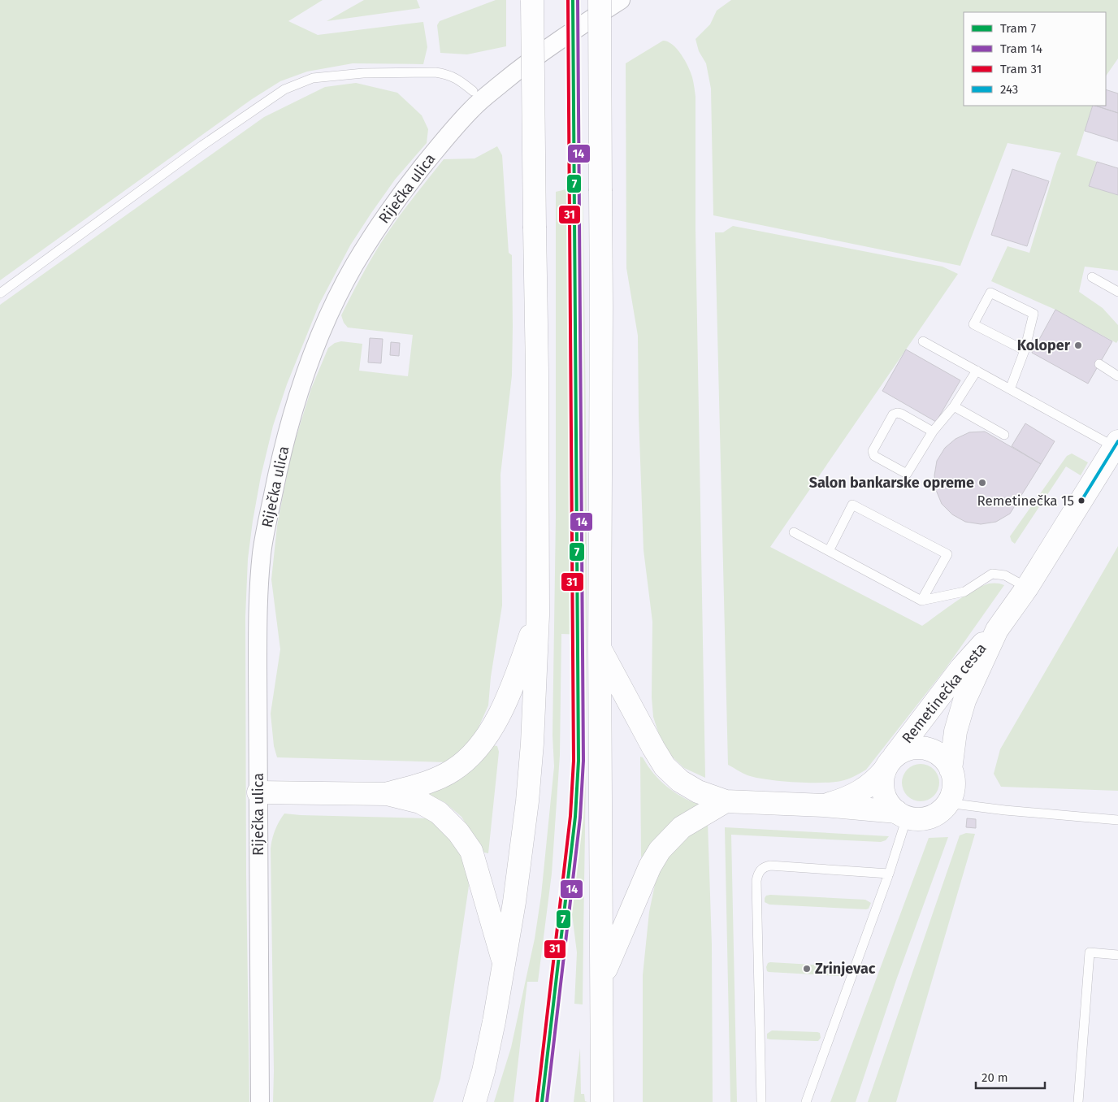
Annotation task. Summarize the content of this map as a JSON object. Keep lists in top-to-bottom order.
{
  "streets": {
    "main road": ["Remetinečka cesta"],
    "street": ["Riječka ulica"]
  },
  "places": [
    "Koloper",
    "Salon bankarske opreme",
    "Remetinečka 15",
    "Zrinjevac"
  ],
  "lines": [
    "tram line 7",
    "tram line 14",
    "tram line 31",
    "transit line 243"
  ],
  "legend": [
    "Tram 7",
    "Tram 14",
    "Tram 31",
    "243"
  ],
  "scale_bar": "20 m"
}
